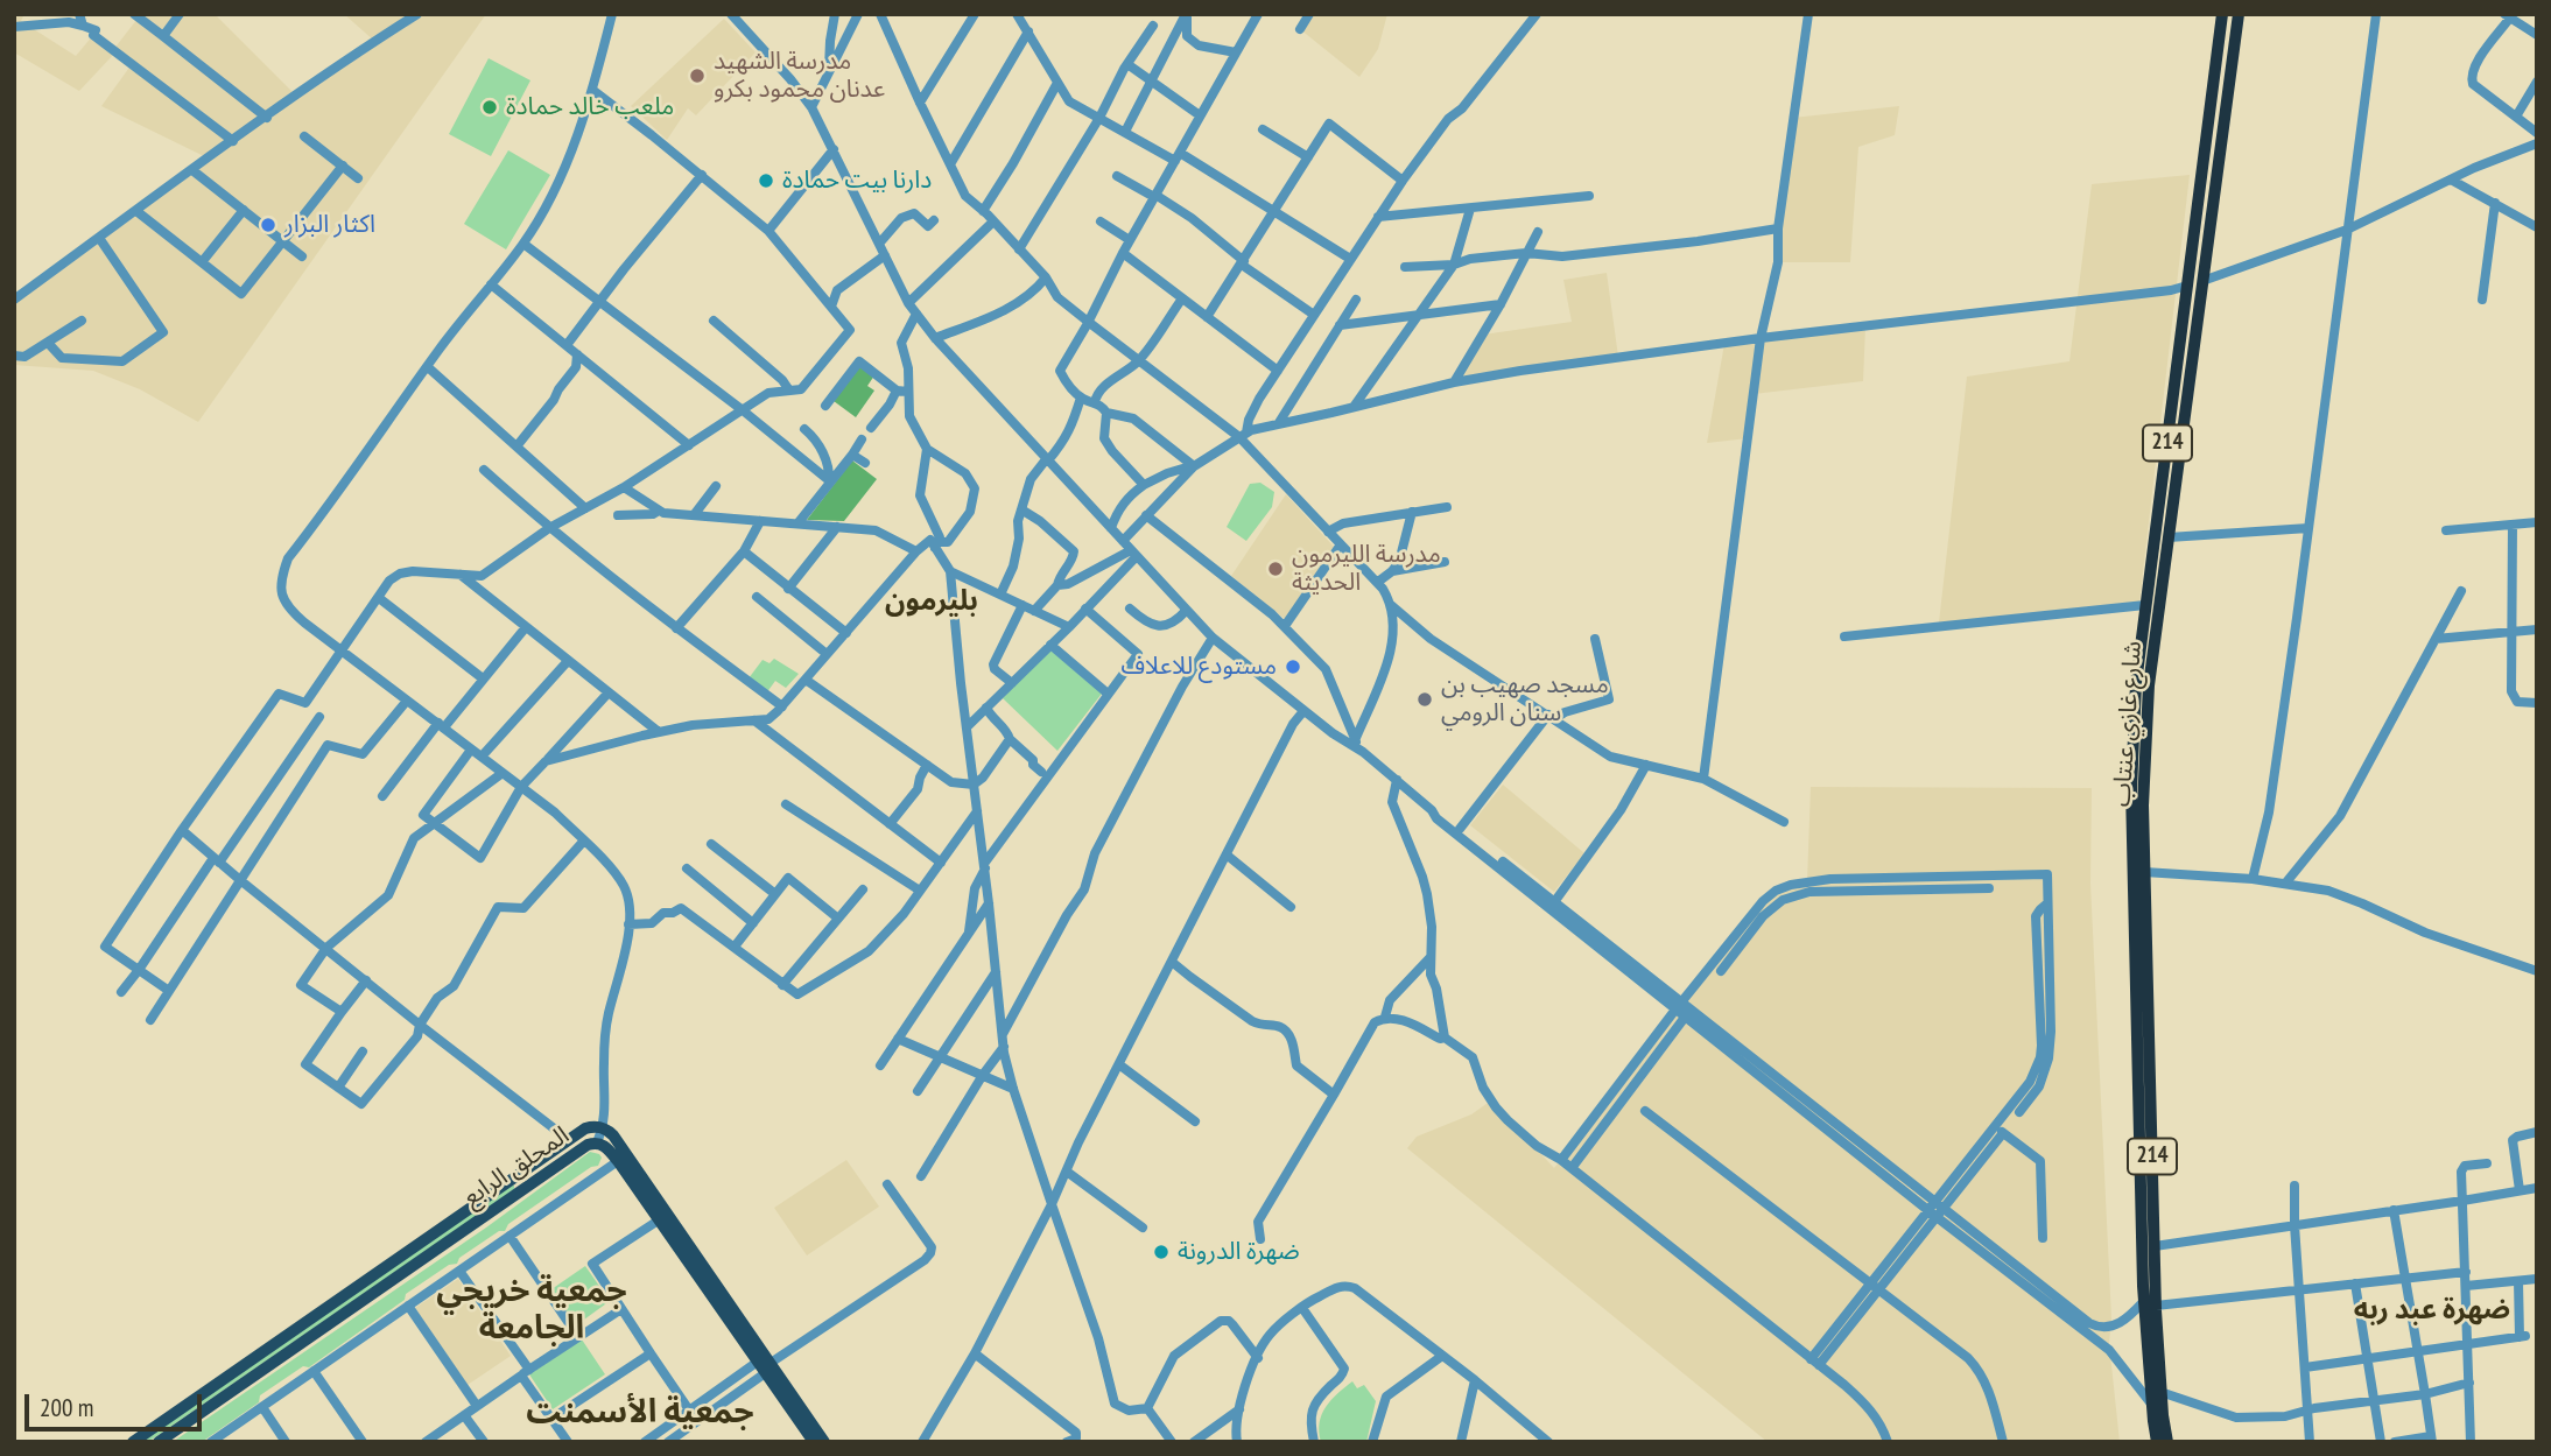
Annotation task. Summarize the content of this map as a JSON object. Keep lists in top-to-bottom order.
{
  "streets": {
    "highway": ["214", "شارع غازي عنتاب"],
    "main road": ["المحلق الرابع"]
  },
  "crossings": [
    ["214", "شارع غازي عنتاب"]
  ],
  "districts": [
    "بليرمون",
    "جمعية خريجي الجامعة",
    "ضهرة عبد ربه",
    "جمعية الأسمنت"
  ],
  "places": [
    "مدرسة الشهيد عدنان محمود بكرو",
    "ملعب خالد حمادة",
    "دارنا بيت حمادة",
    "اكثار البزار",
    "مدرسة الليرمون الحديثة",
    "مستودع للاعلاف",
    "مسجد صهيب بن سنان الرومي",
    "ضهرة الدرونة"
  ],
  "scale_bar": "200 m"
}
